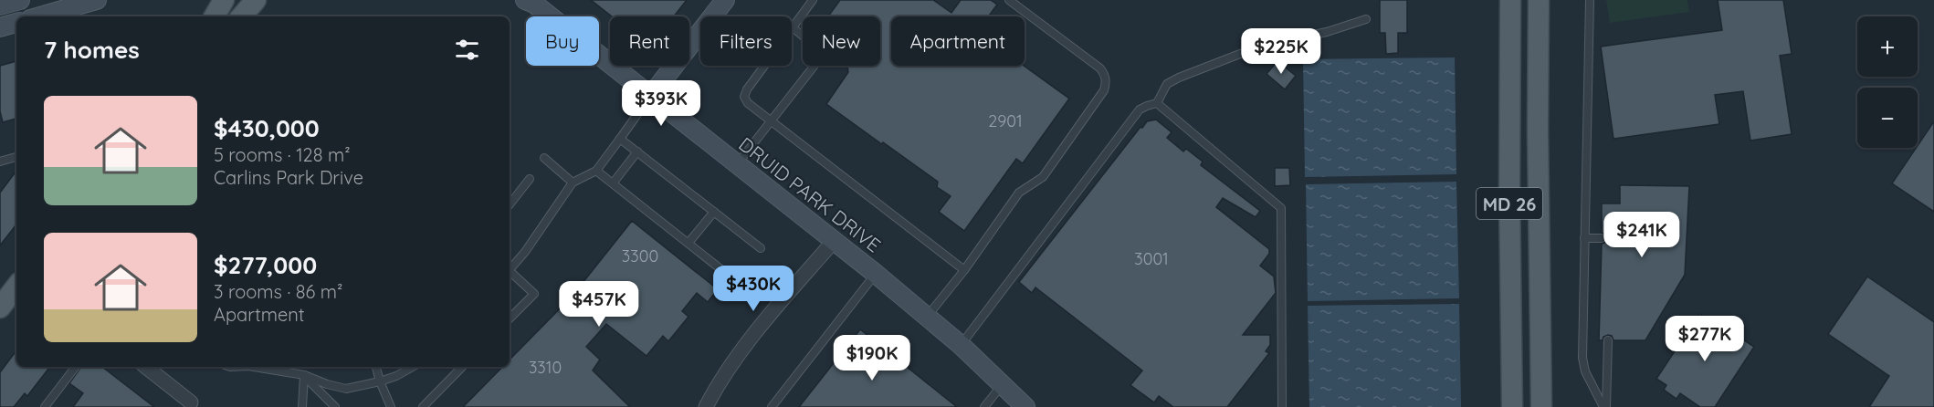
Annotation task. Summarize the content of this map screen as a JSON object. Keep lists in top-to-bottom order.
{
  "streets": {
    "main road": ["DRUID PARK DRIVE", "MD 26"]
  },
  "house_numbers": [
    "2901",
    "3300",
    "3001",
    "3310"
  ],
  "page": {
    "map_buttons": ["+", "−"],
    "chip": [
      "Buy",
      "Rent",
      "Filters",
      "New",
      "Apartment"
    ],
    "heading": "7 homes",
    "price": [
      "$225K",
      "$393K",
      "$241K",
      "$430K",
      "$457K",
      "$277K",
      "$190K"
    ],
    "list": [
      {
        "name": "$430,000",
        "note": "5 rooms · 128 m² · Carlins Park Drive"
      },
      {
        "name": "$277,000",
        "note": "3 rooms · 86 m² · Apartment"
      }
    ]
  }
}
